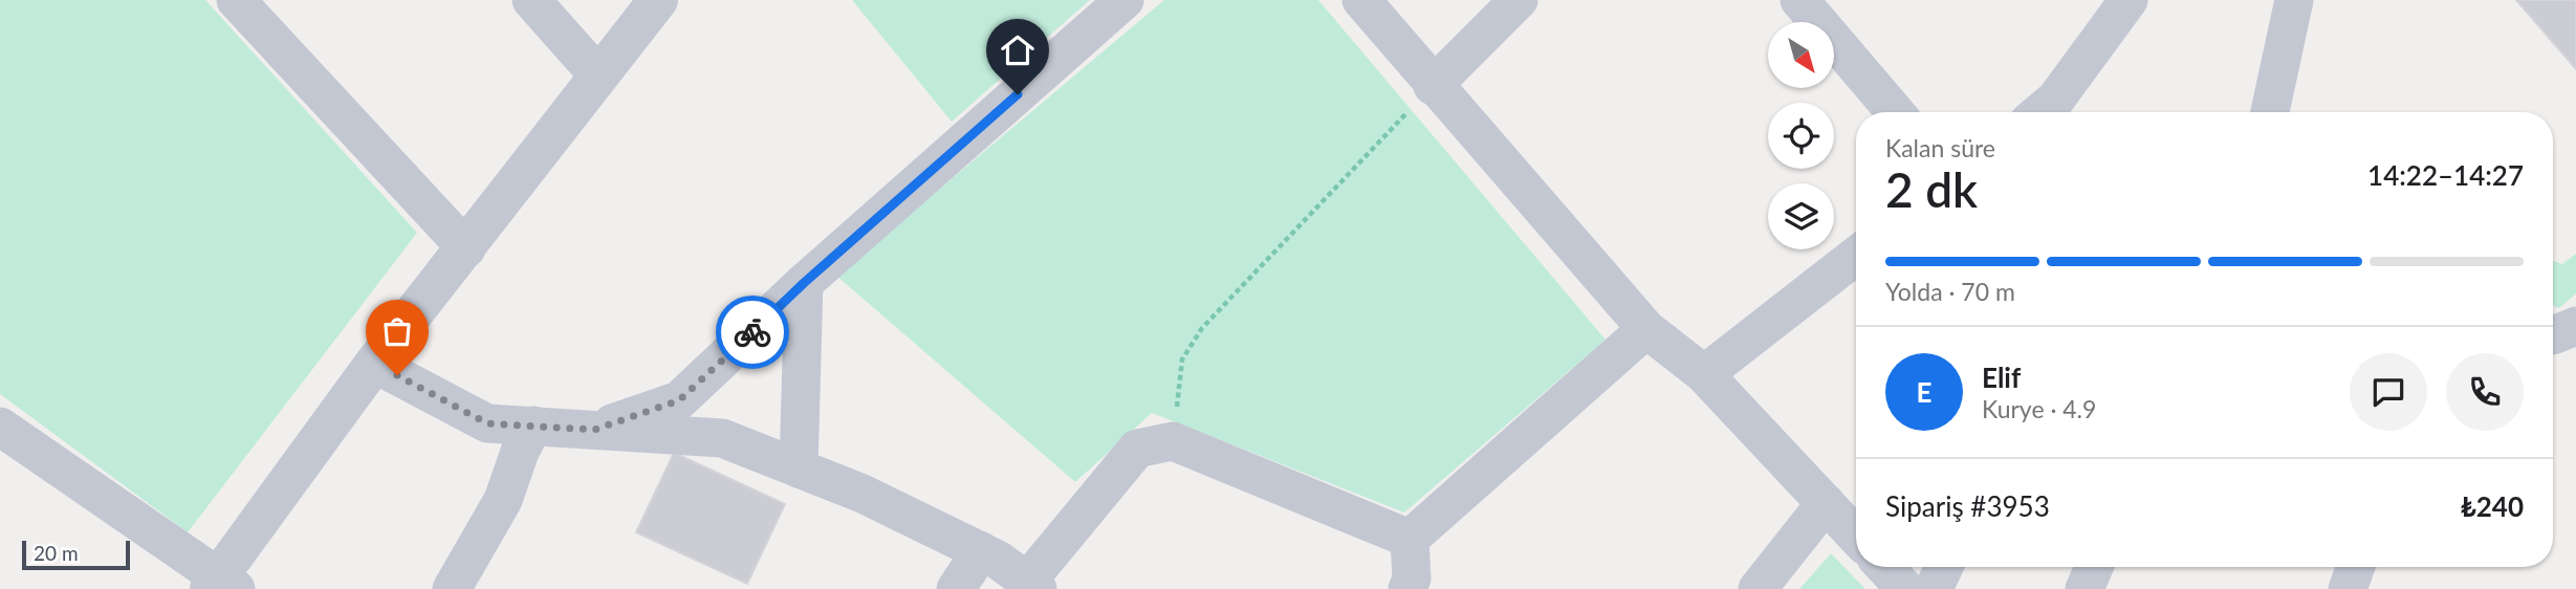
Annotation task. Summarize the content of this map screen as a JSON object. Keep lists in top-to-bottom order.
{
  "scale_bar": "20 m",
  "north": "bottom right",
  "page": {
    "heading": ["2 dk", "Kalan süre", "14:22–14:27"],
    "panel": [
      "Elif",
      "Kurye · 4.9",
      "Sipariş #3953",
      "₺240"
    ],
    "bar": "Yolda · 70 m",
    "round": "E",
    "scale": "20 m"
  }
}
